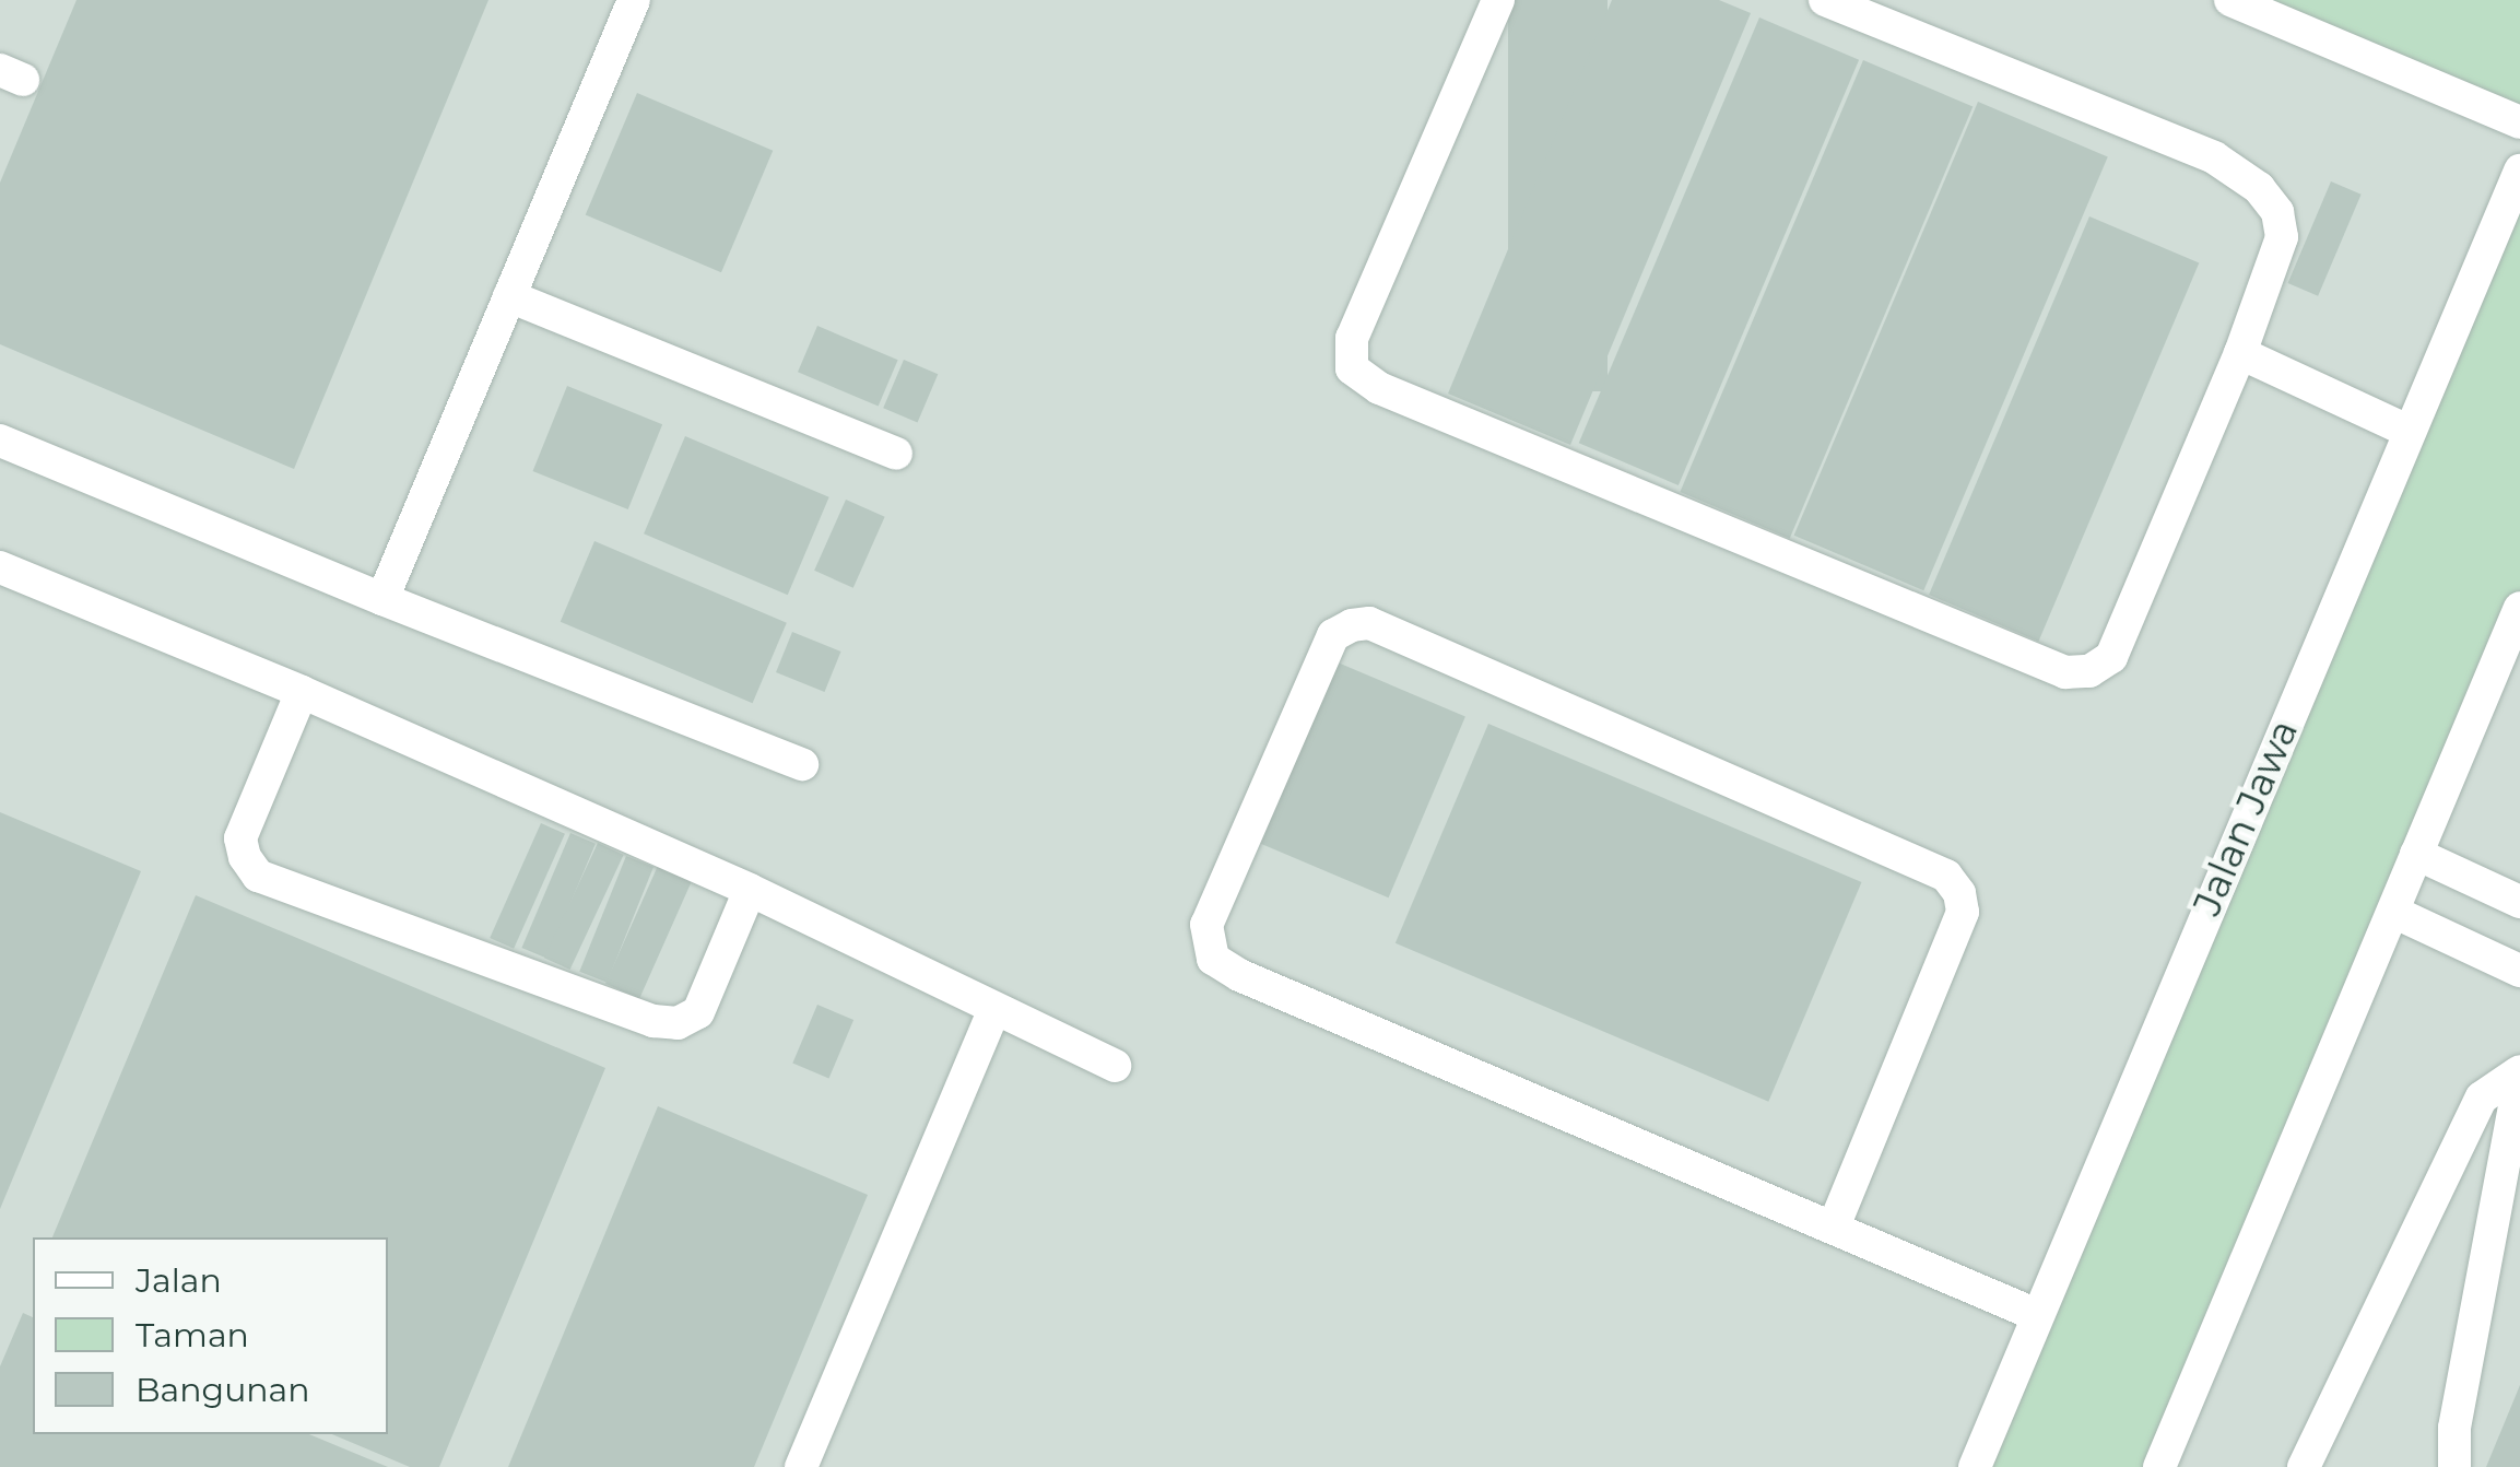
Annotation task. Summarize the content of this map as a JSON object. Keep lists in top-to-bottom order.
{
  "streets": {
    "street": ["Jalan Jawa"]
  },
  "legend": ["Jalan", "Taman", "Bangunan"]
}
